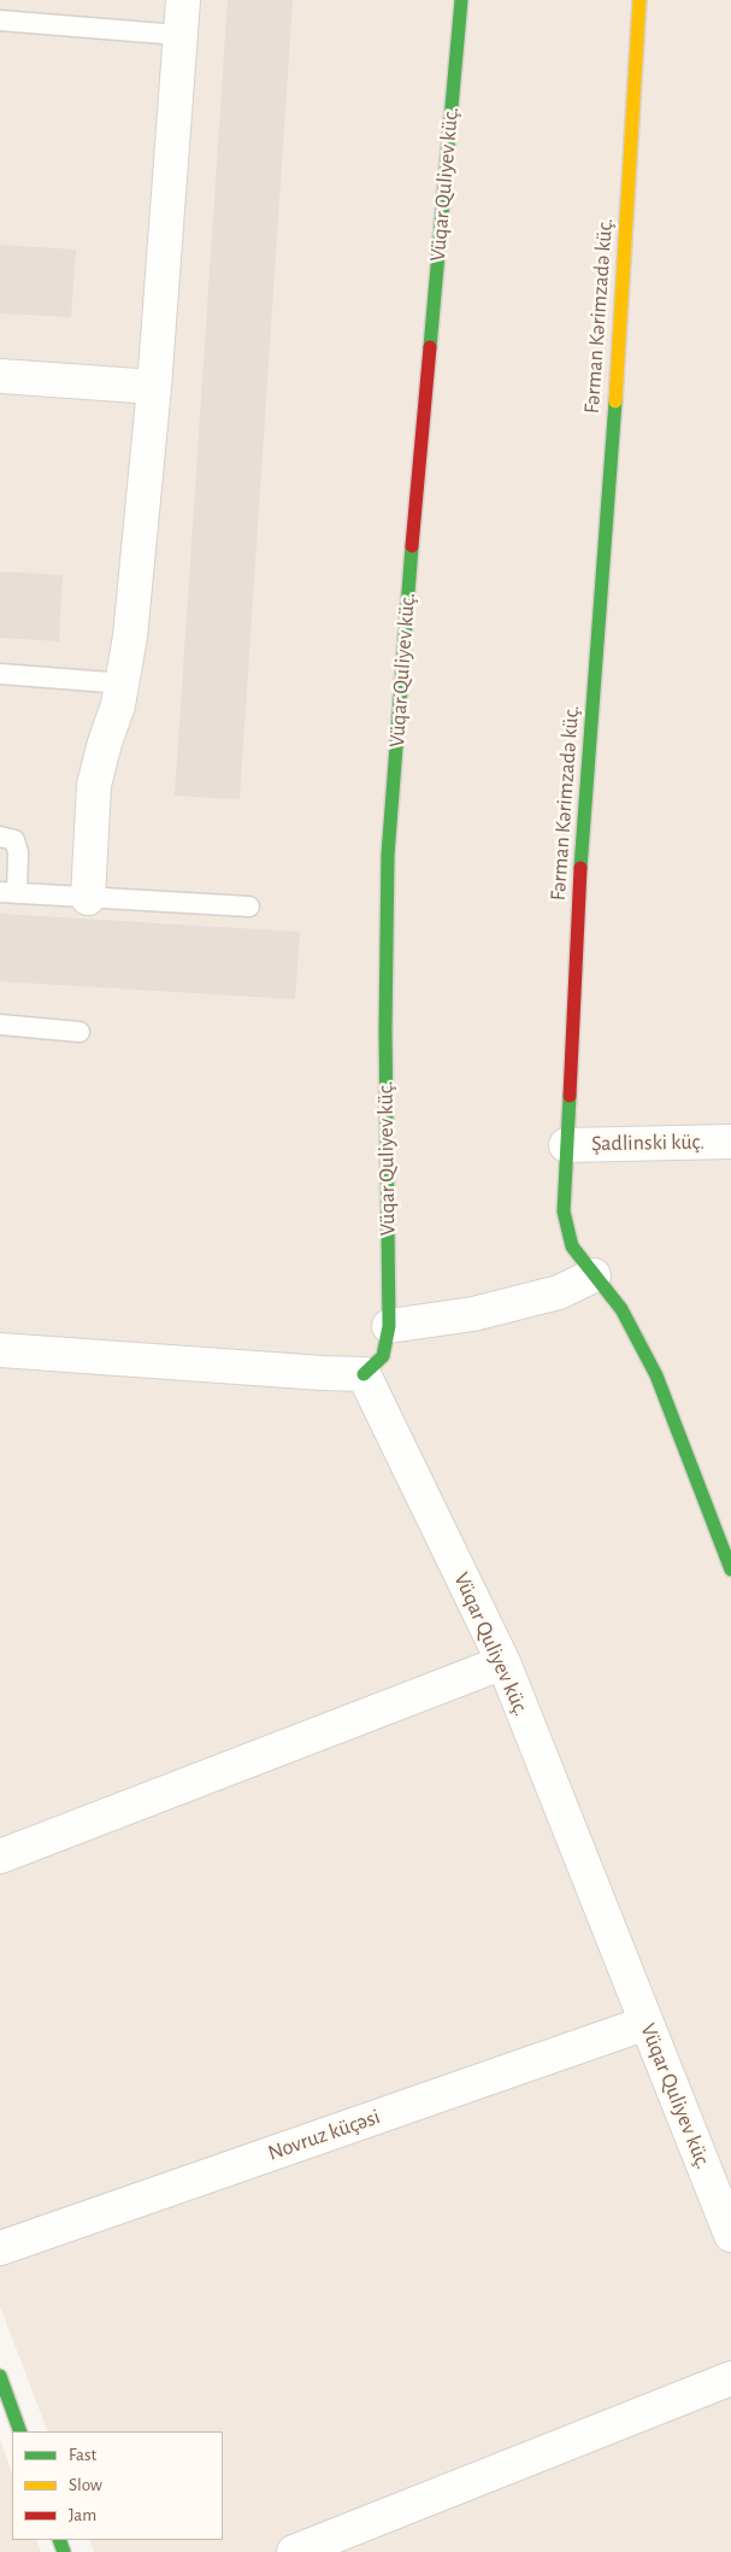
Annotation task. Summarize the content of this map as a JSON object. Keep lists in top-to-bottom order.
{
  "streets": {
    "street": [
      "Vüqar Quliyev küç.",
      "Fərman Kərimzadə küç.",
      "Şadlinski küç.",
      "Novruz küçəsi"
    ]
  },
  "crossings": [
    ["Vüqar Quliyev küç.", "Novruz küçəsi"],
    ["Fərman Kərimzadə küç.", "Şadlinski küç."]
  ],
  "legend": ["Fast", "Slow", "Jam"]
}
